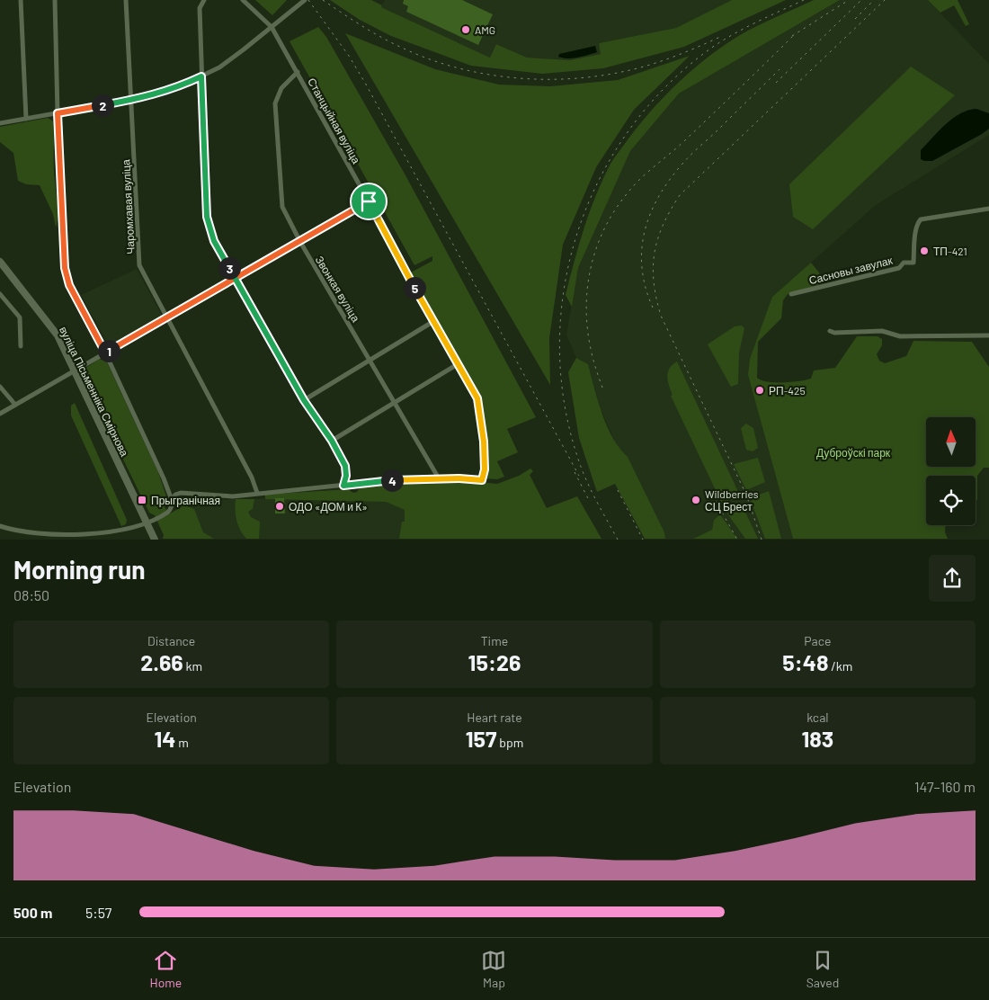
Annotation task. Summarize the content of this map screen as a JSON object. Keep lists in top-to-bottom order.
{
  "streets": {
    "main road": ["вуліца Пісьменніка Смірнова"],
    "street": [
      "Станцыйная вуліца",
      "Чаромхавая вуліца",
      "Сасновы завулак",
      "Звонкая вуліца"
    ]
  },
  "crossings": [
    ["Станцыйная вуліца", "Звонкая вуліца"]
  ],
  "parks": ["Дуброўскі парк"],
  "places": {
    "other": [
      "AMG",
      "ТП-421",
      "РП-425",
      "Wildberries СЦ Брест",
      "ОДО «ДОМ и К»"
    ],
    "transit": ["Прыгранічная"]
  },
  "north": "top",
  "page": {
    "pins": [
      "2",
      "3",
      "5",
      "1",
      "4"
    ],
    "heading": ["Morning run", "08:50"],
    "stats": [
      ["Distance", "2.66 km"],
      ["Time", "15:26"],
      ["Pace", "5:48 /km"],
      ["Elevation", "14 m"],
      ["Heart rate", "157 bpm"],
      ["kcal", "183"]
    ],
    "chart": ["Elevation", "147–160 m"],
    "list": [
      {
        "name": "500 m",
        "note": "5:57"
      }
    ],
    "tabs": ["Home", "Map", "Saved"]
  }
}
